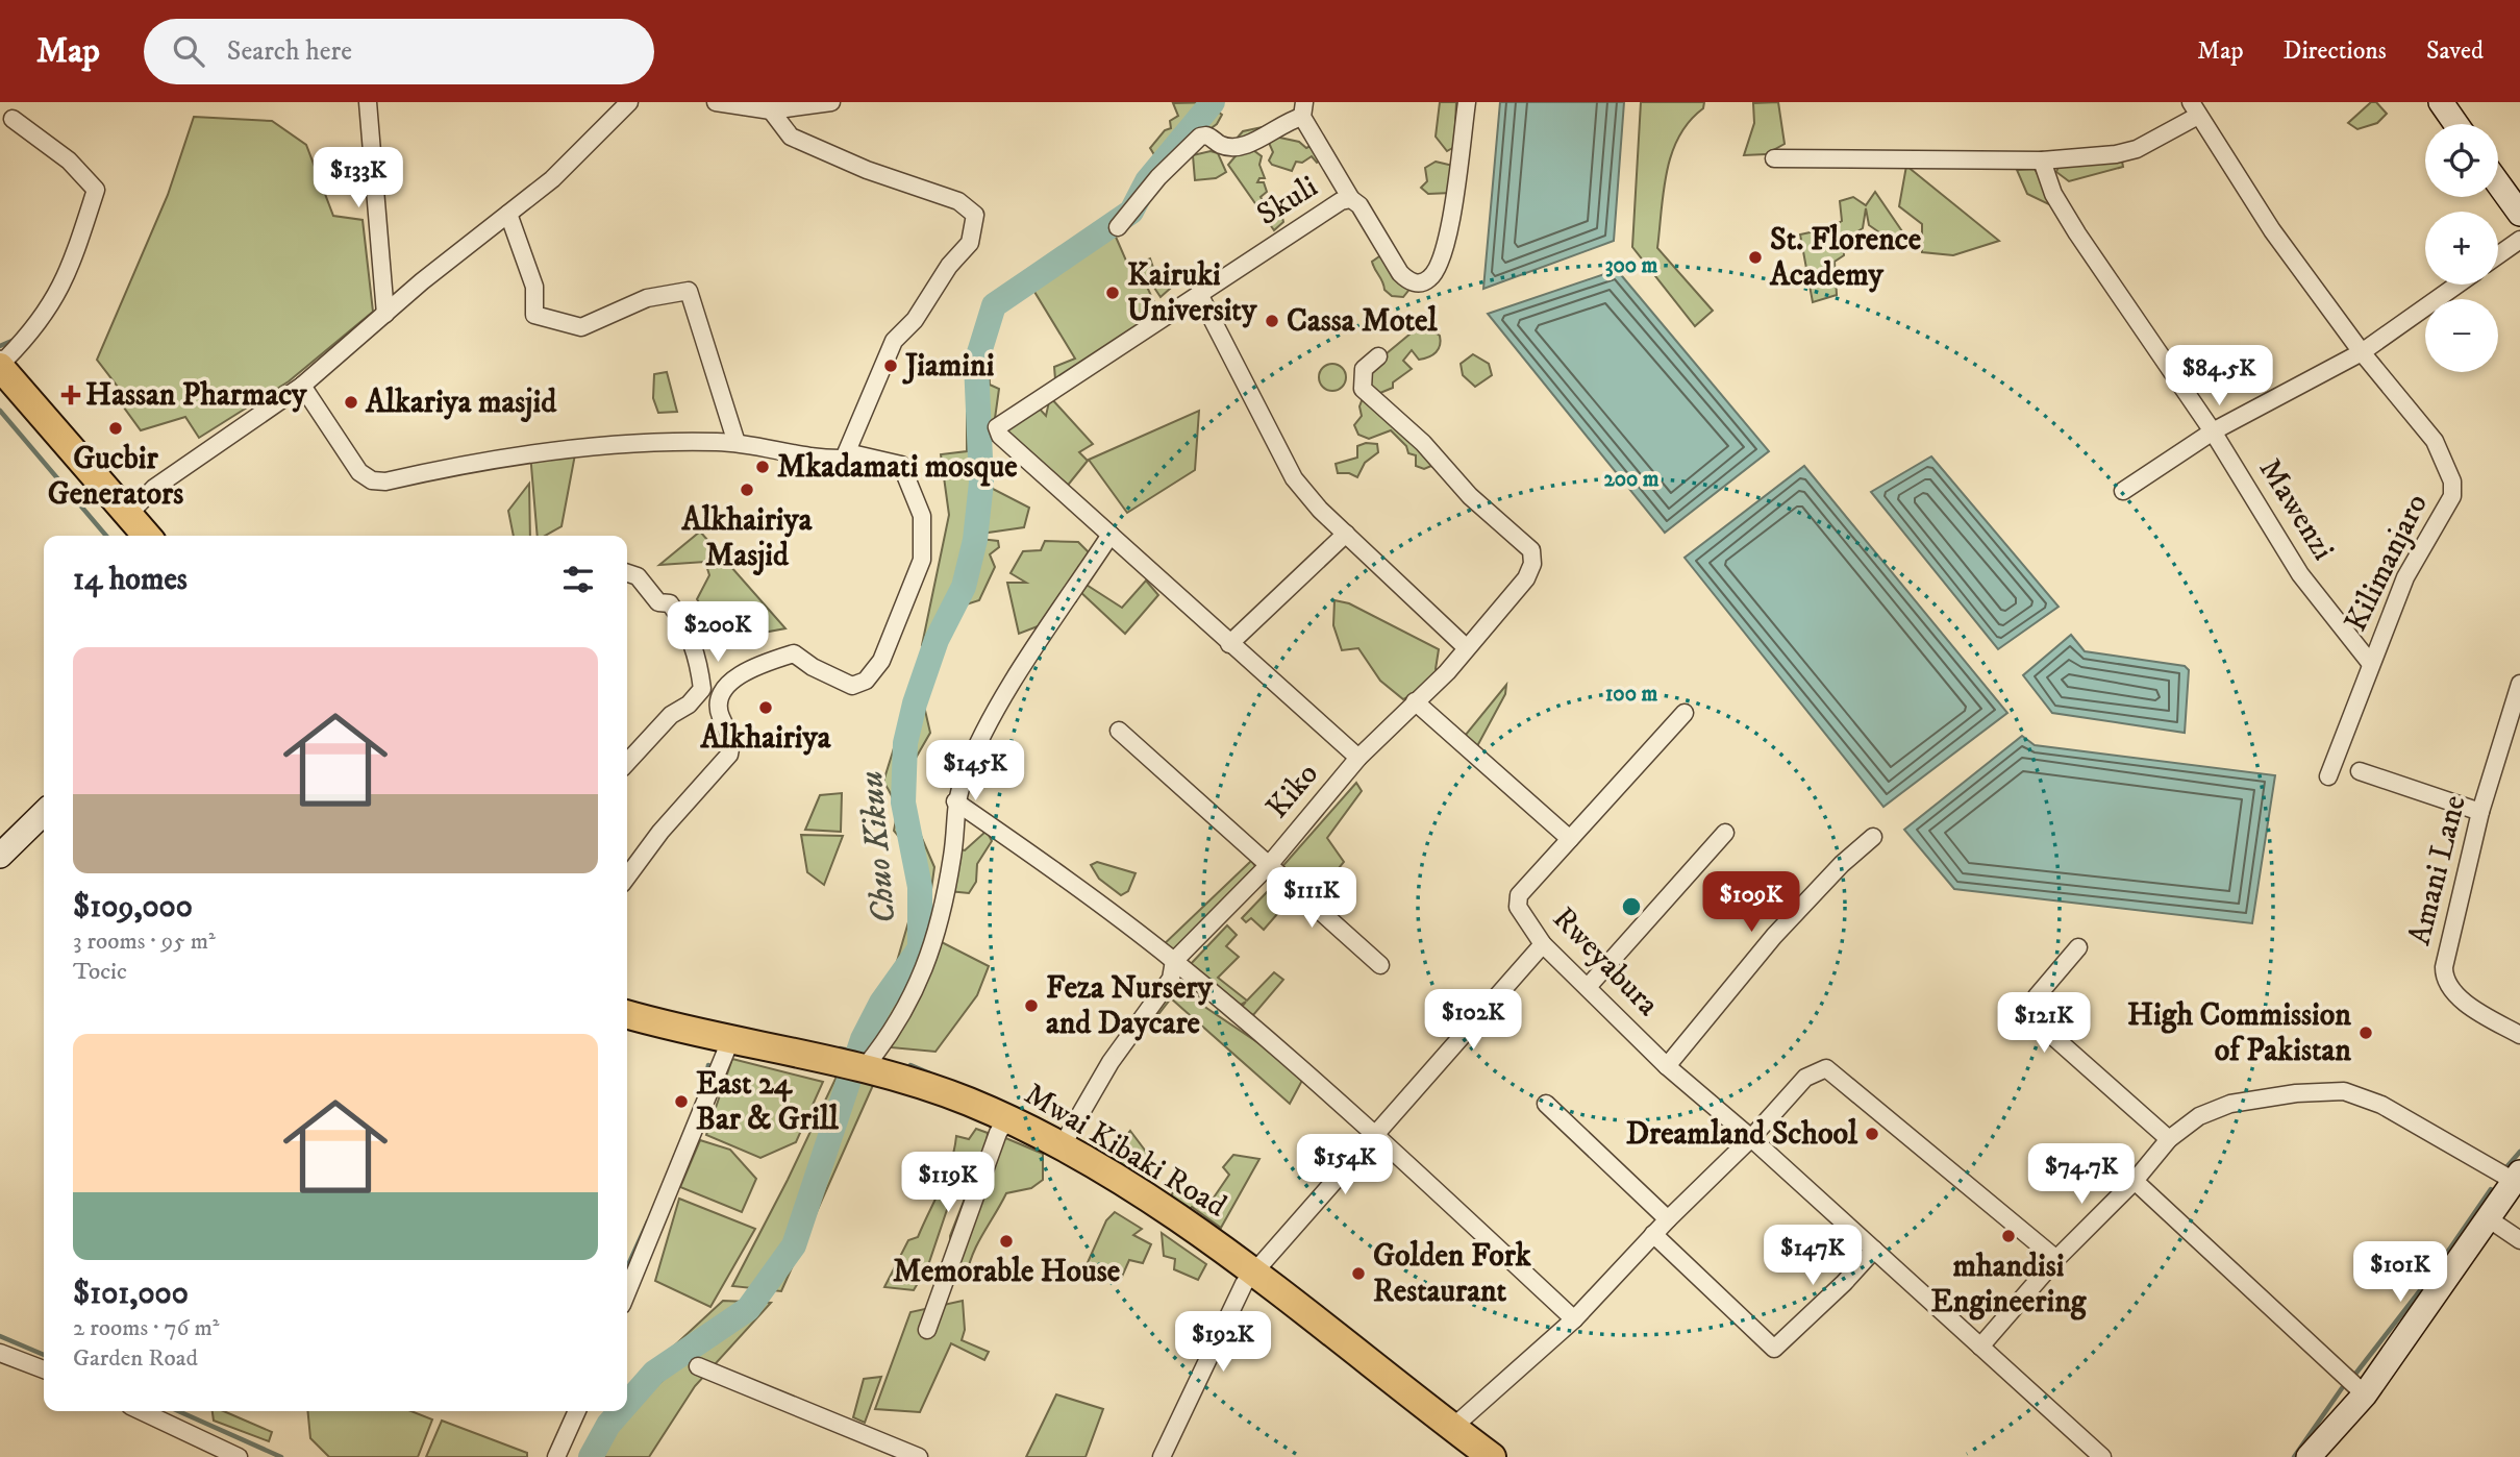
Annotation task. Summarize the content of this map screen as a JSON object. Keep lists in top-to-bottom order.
{
  "streets": {
    "main road": ["Mwai Kibaki Road"],
    "street": [
      "Skuli",
      "Mawenzi",
      "Kilimanjaro",
      "Kiko",
      "Amani Lane",
      "Rweyabura"
    ]
  },
  "crossings": [
    ["Mawenzi", "Kilimanjaro"],
    ["Kiko", "Mwai Kibaki Road"]
  ],
  "water": ["Chuo Kikuu"],
  "places": {
    "other": [
      "St. Florence Academy",
      "Kairuki University",
      "Cassa Motel",
      "Jiamini",
      "Alkariya masjid",
      "Gucbir Generators",
      "Mkadamati mosque",
      "Alkhairiya Masjid",
      "Alkhairiya",
      "Feza Nursery and Daycare",
      "High Commission of Pakistan",
      "East 24 Bar & Grill",
      "Dreamland School",
      "mhandisi Engineering",
      "Memorable House",
      "Golden Fork Restaurant"
    ],
    "health": ["Hassan Pharmacy"]
  },
  "page": {
    "header": "Map",
    "search": "Search here",
    "nav": ["Map", "Directions", "Saved"],
    "map_buttons": ["+", "−"],
    "price": [
      "$133K",
      "$84.5K",
      "$200K",
      "$145K",
      "$111K",
      "$109K",
      "$102K",
      "$121K",
      "$154K",
      "$74.7K",
      "$119K",
      "$147K",
      "$101K",
      "$192K"
    ],
    "heading": "14 homes",
    "list": [
      {
        "name": "$109,000",
        "note": "3 rooms · 95 m² · Tocic"
      },
      {
        "name": "$101,000",
        "note": "2 rooms · 76 m² · Garden Road"
      }
    ]
  },
  "rings": ["300 m", "200 m", "100 m"]
}
